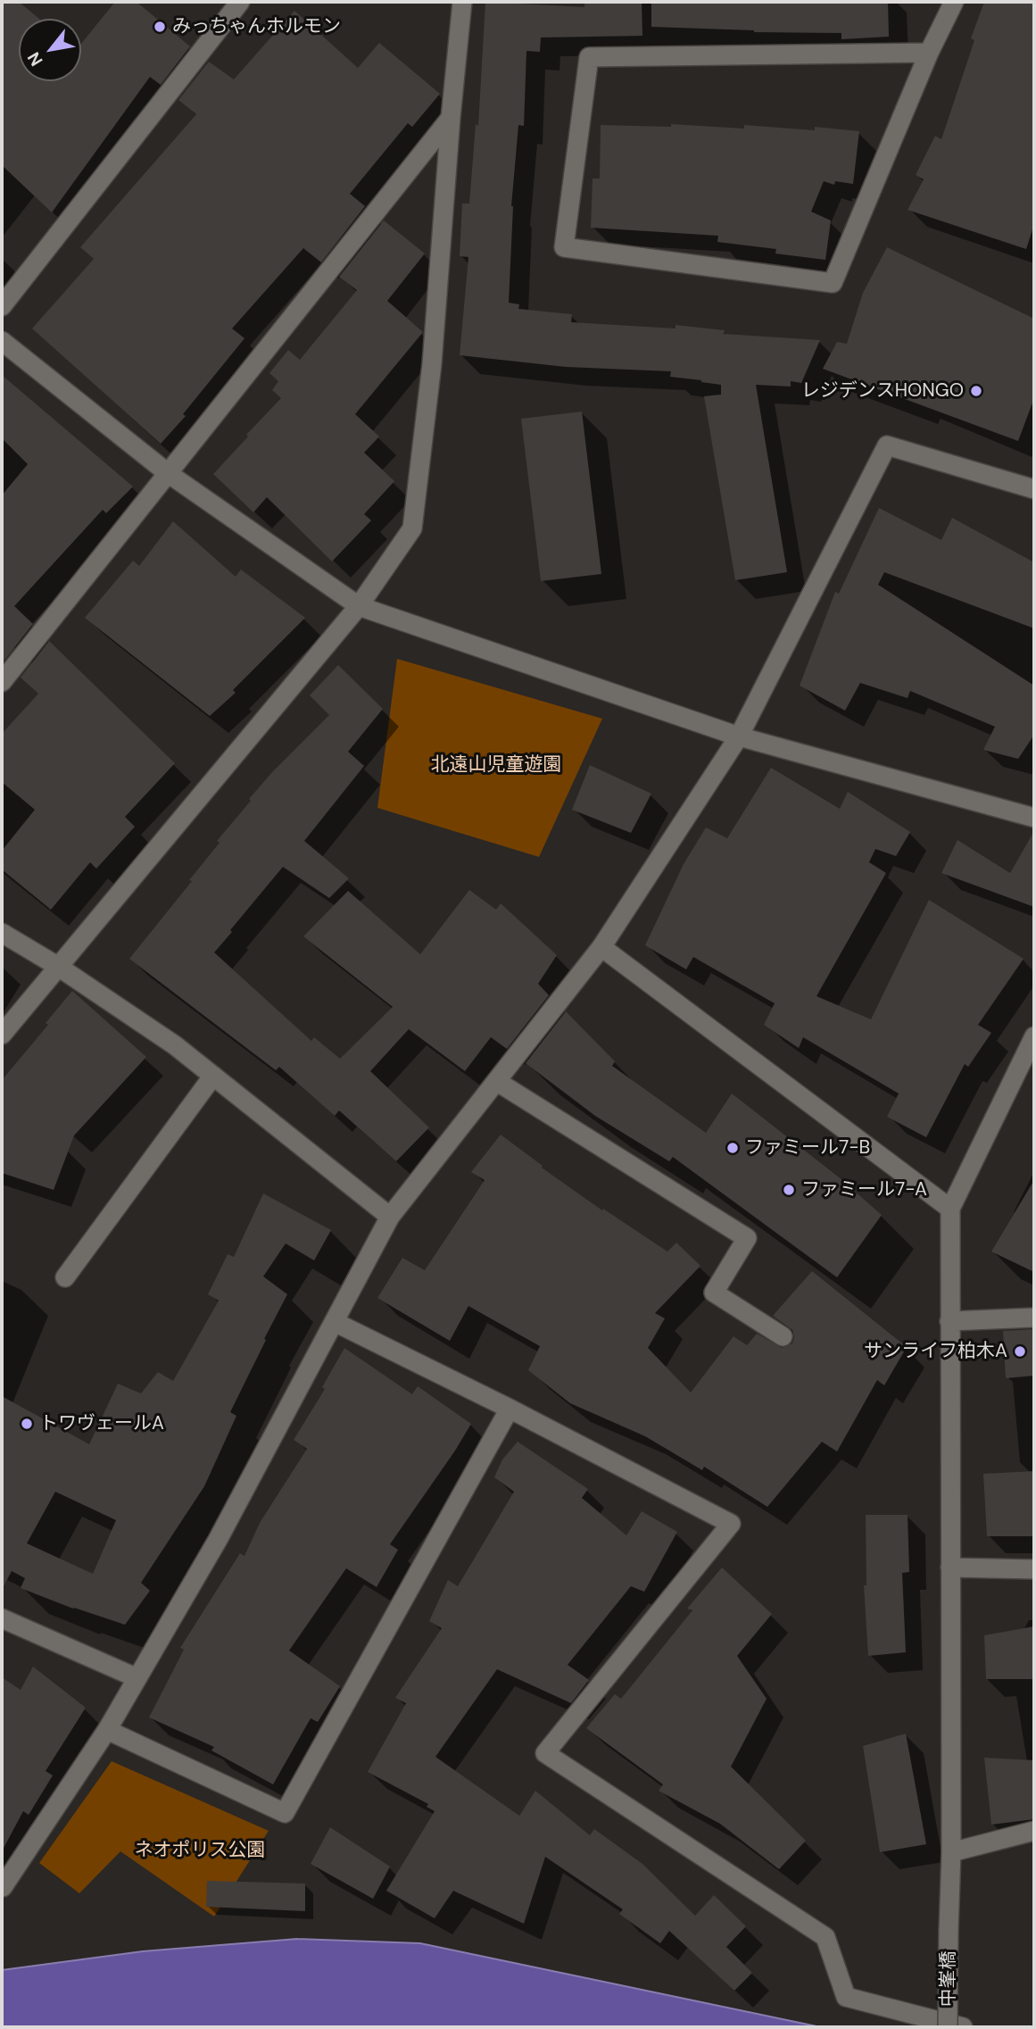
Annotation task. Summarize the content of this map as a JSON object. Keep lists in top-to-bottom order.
{
  "streets": {
    "street": ["中峯橋"]
  },
  "parks": ["北遠山児童遊園", "ネオポリス公園"],
  "places": [
    "みっちゃんホルモン",
    "レジデンスHONGO",
    "ファミール7-B",
    "ファミール7-A",
    "サンライフ柏木A",
    "トワヴェールA"
  ],
  "north": "bottom left"
}
